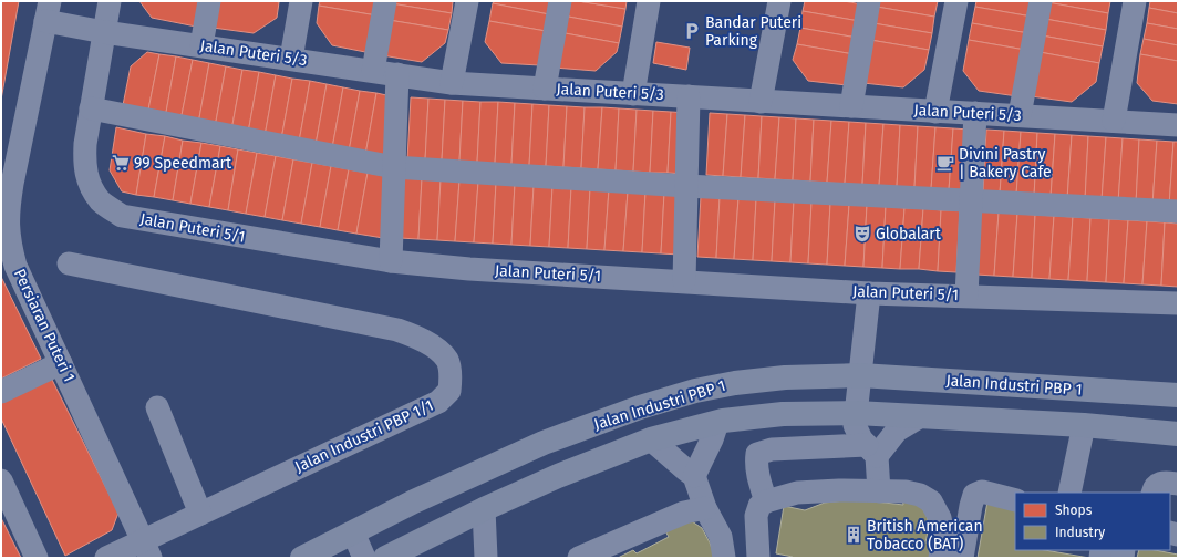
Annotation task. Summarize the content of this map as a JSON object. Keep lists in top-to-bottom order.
{
  "streets": {
    "main road": ["Jalan Industri PBP 1"],
    "street": [
      "Jalan Puteri 5/3",
      "Jalan Puteri 5/1",
      "Persiaran Puteri 1",
      "Jalan Industri PBP 1/1"
    ]
  },
  "crossings": [
    ["Jalan Puteri 5/3", "Jalan Puteri 5/1"],
    ["Jalan Puteri 5/3", "Persiaran Puteri 1"],
    ["Persiaran Puteri 1", "Jalan Industri PBP 1/1"]
  ],
  "places": {
    "parking": ["Bandar Puteri Parking"],
    "supermarket": ["99 Speedmart"],
    "cafe": ["Divini Pastry | Bakery Cafe"],
    "theatre": ["Globalart"],
    "building": ["British American Tobacco (BAT)"]
  },
  "legend": ["Shops", "Industry"]
}
